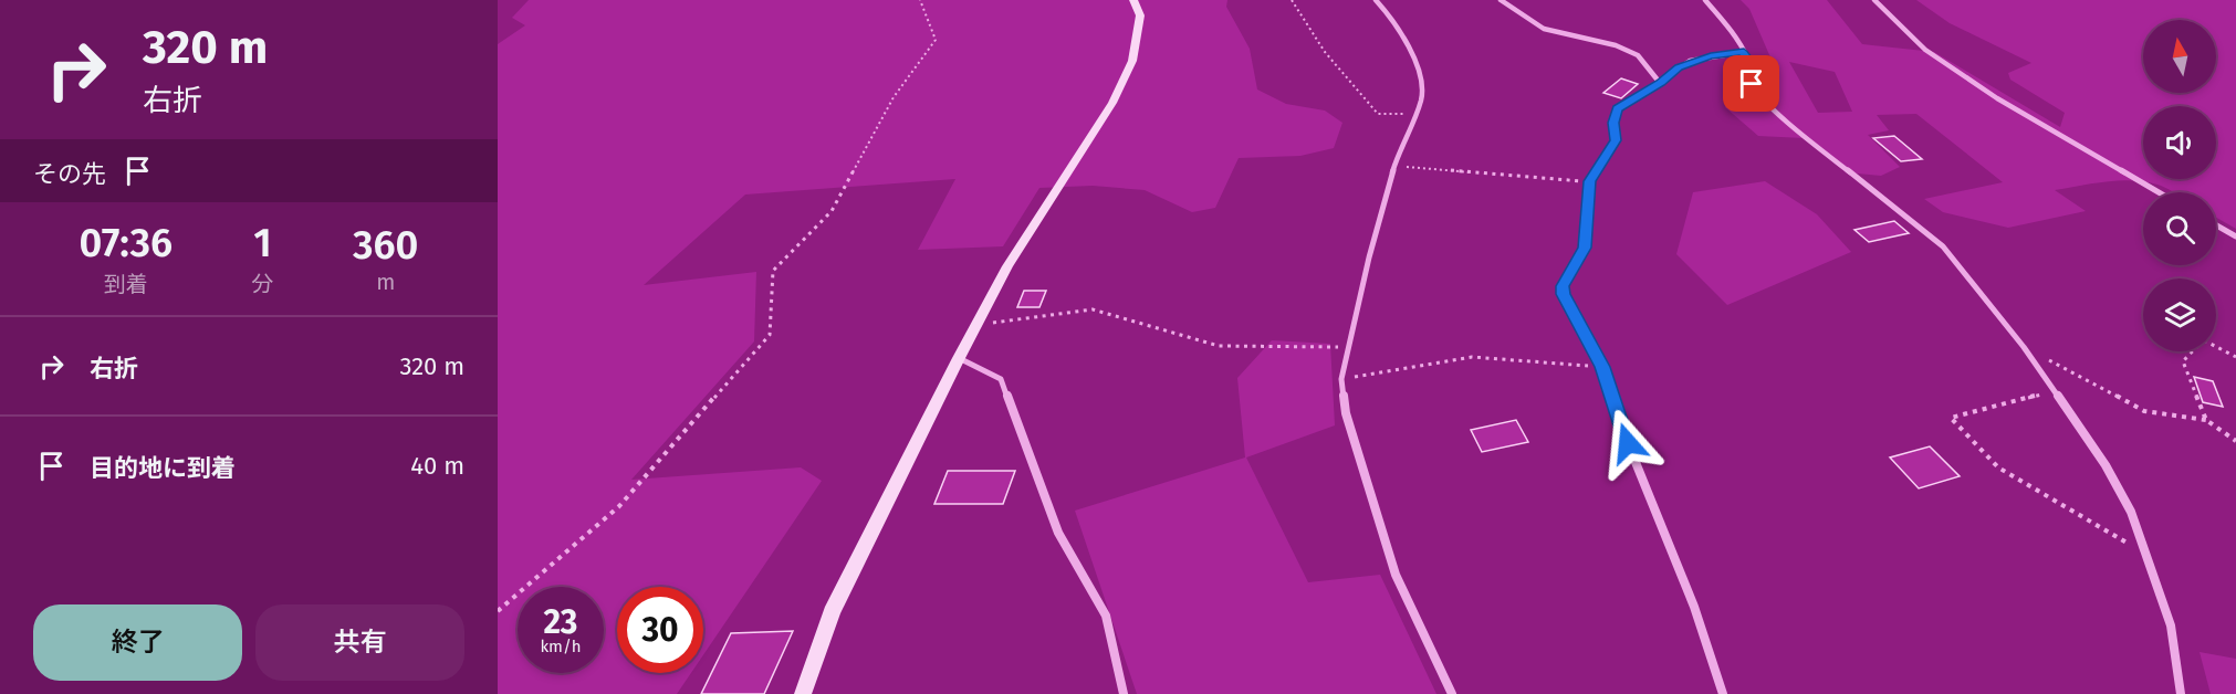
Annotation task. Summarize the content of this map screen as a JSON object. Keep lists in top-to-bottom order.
{
  "north": "top",
  "page": {
    "turn": ["320 m", "右折"],
    "then": "その先",
    "eta": [
      "07:36",
      "到着",
      "1",
      "分",
      "360",
      "m"
    ],
    "list": [
      {
        "name": "右折",
        "value": "320 m"
      },
      {
        "name": "目的地に到着",
        "value": "40 m"
      }
    ],
    "speed": "23 km/h",
    "limit": "30",
    "buttons": ["終了", "共有"]
  }
}
